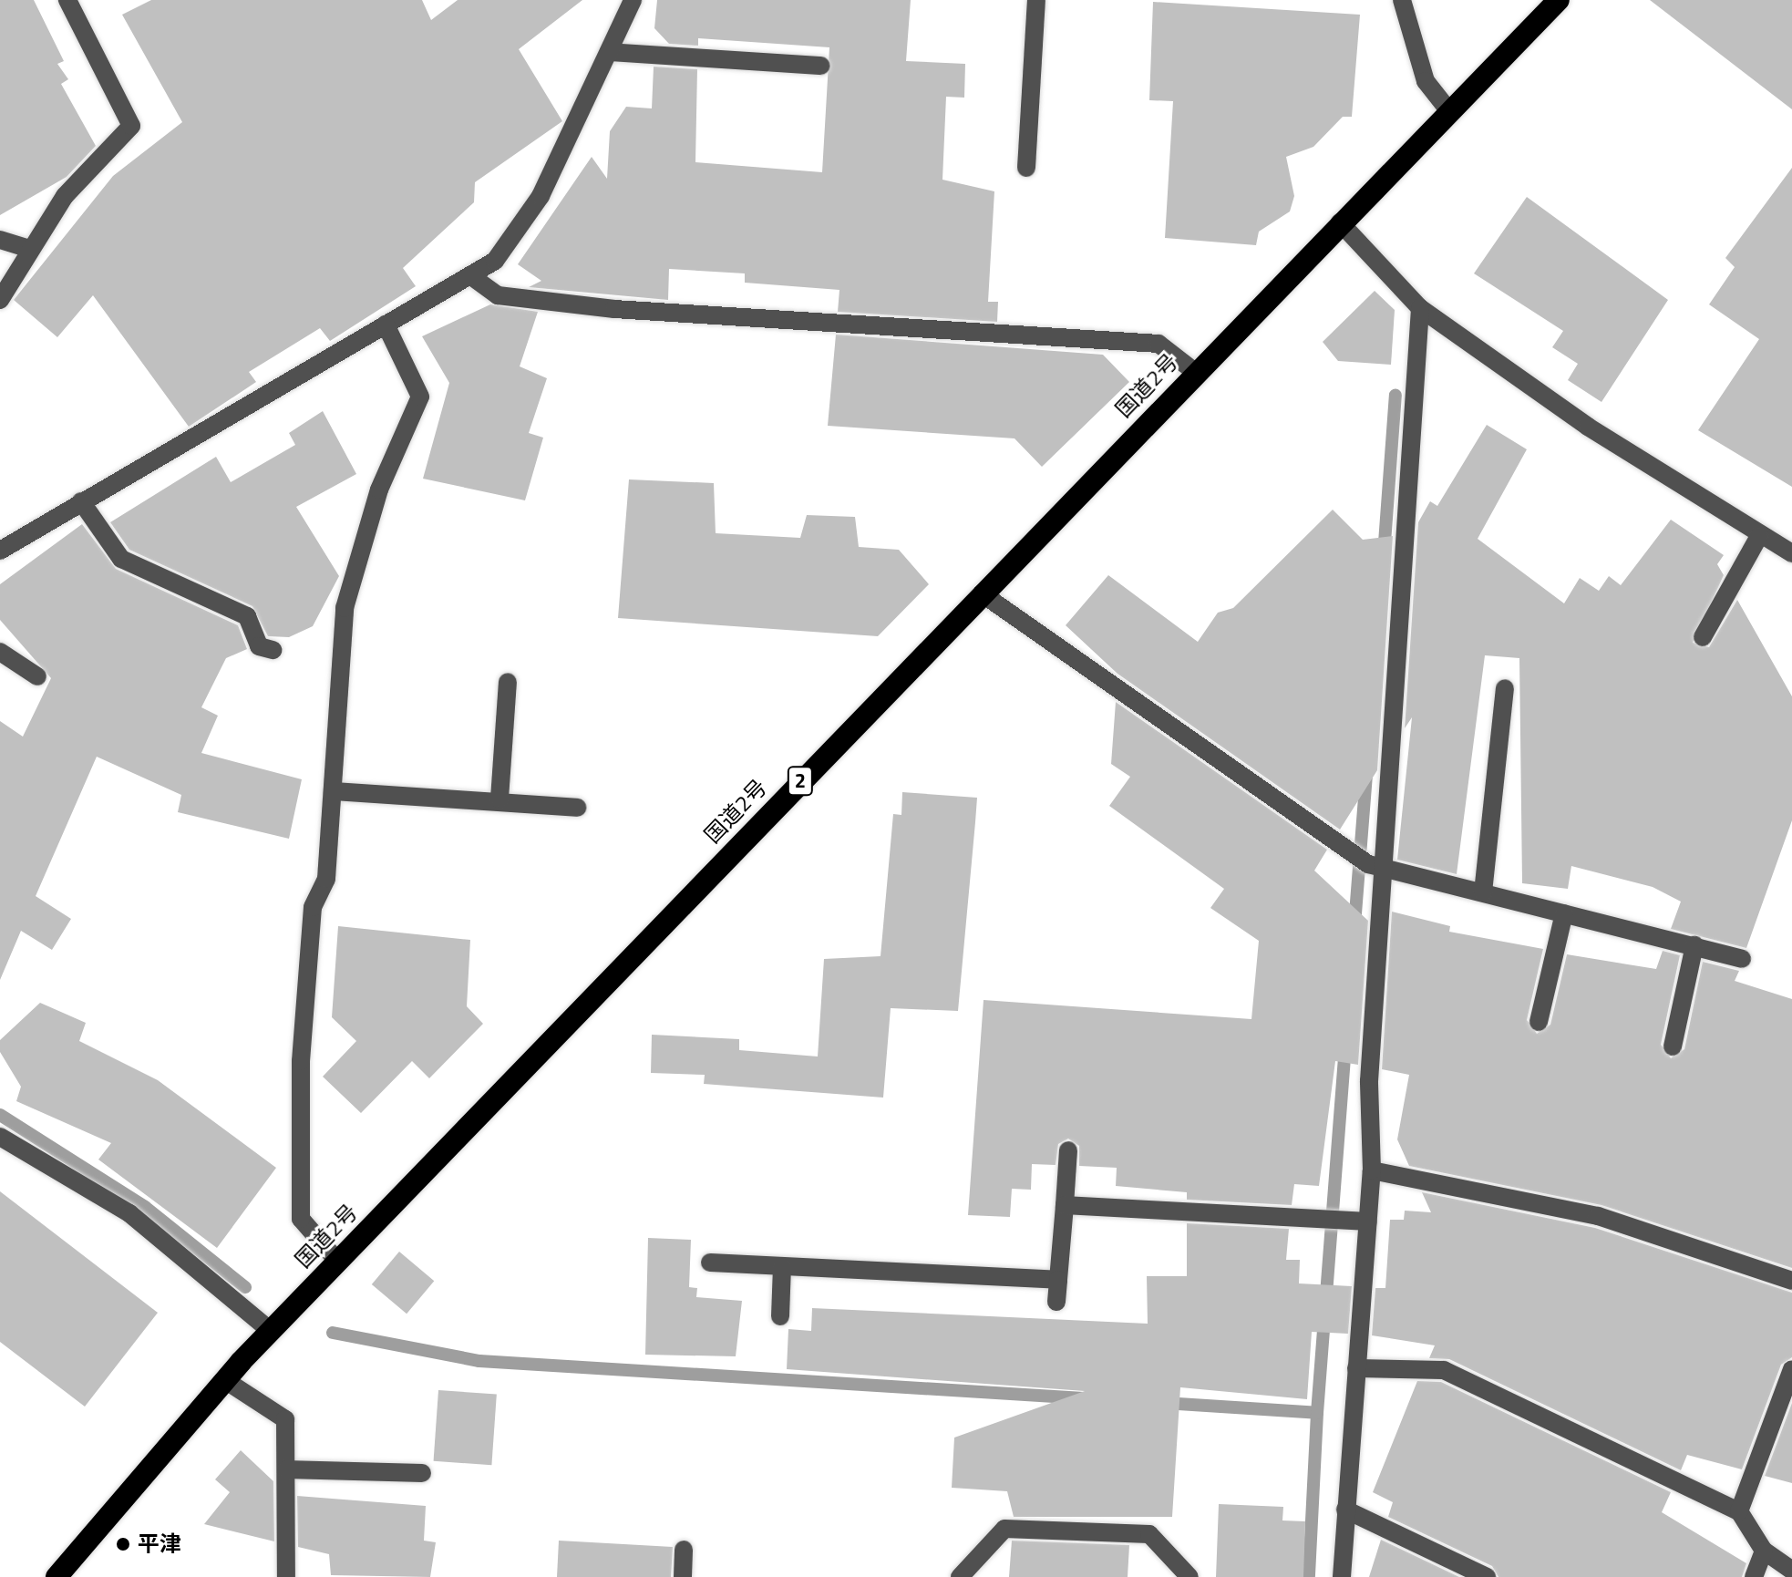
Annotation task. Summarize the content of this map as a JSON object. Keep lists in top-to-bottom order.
{
  "streets": {
    "highway": ["国道2号", "2"]
  },
  "places": ["平津"]
}
